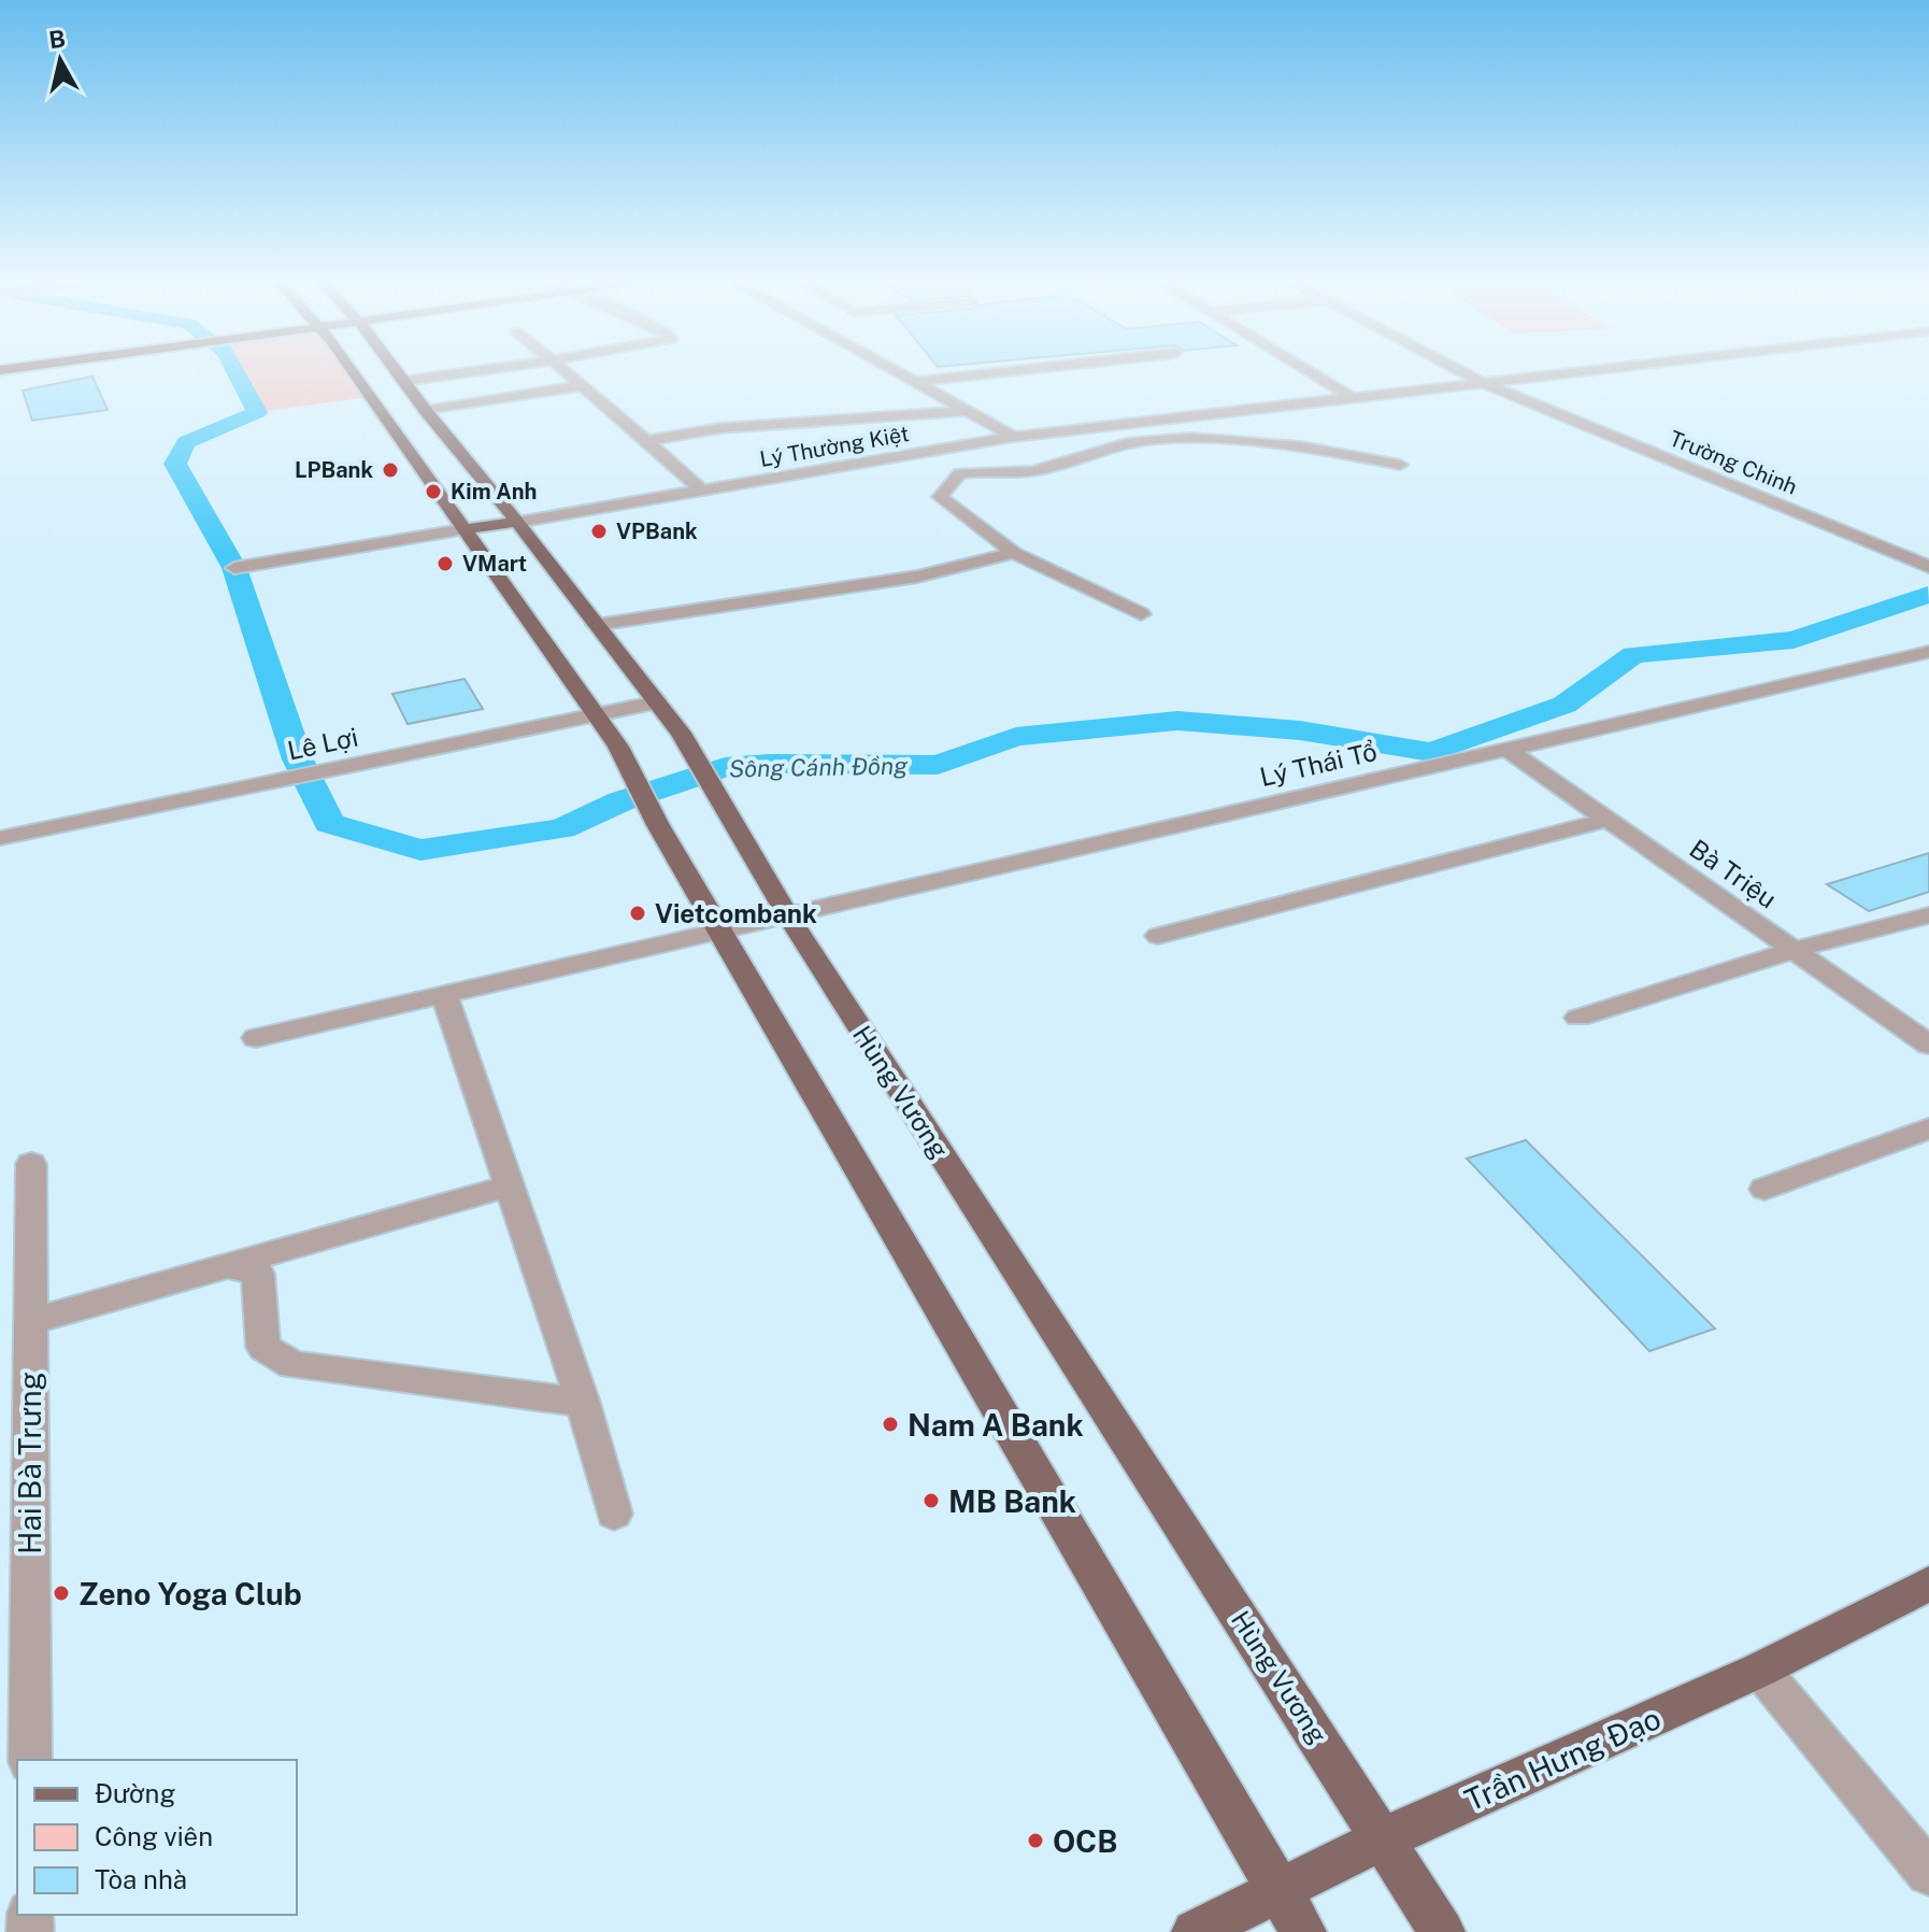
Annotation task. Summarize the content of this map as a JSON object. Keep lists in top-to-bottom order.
{
  "streets": {
    "main road": ["Hùng Vương", "Trần Hưng Đạo"],
    "street": [
      "Lý Thường Kiệt",
      "Trường Chinh",
      "Lê Lợi",
      "Lý Thái Tổ",
      "Bà Triệu",
      "Hai Bà Trưng"
    ]
  },
  "crossings": [
    ["Lý Thường Kiệt", "Trường Chinh"],
    ["Lý Thường Kiệt", "Hùng Vương"],
    ["Lê Lợi", "Hùng Vương"],
    ["Lý Thái Tổ", "Bà Triệu"],
    ["Lý Thái Tổ", "Hùng Vương"],
    ["Hùng Vương", "Trần Hưng Đạo"]
  ],
  "water": ["Sông Cánh Đồng"],
  "places": [
    "LPBank",
    "Kim Anh",
    "VPBank",
    "VMart",
    "Vietcombank",
    "Nam A Bank",
    "MB Bank",
    "Zeno Yoga Club",
    "OCB"
  ],
  "legend": ["Đường", "Công viên", "Tòa nhà"],
  "north": "top"
}
